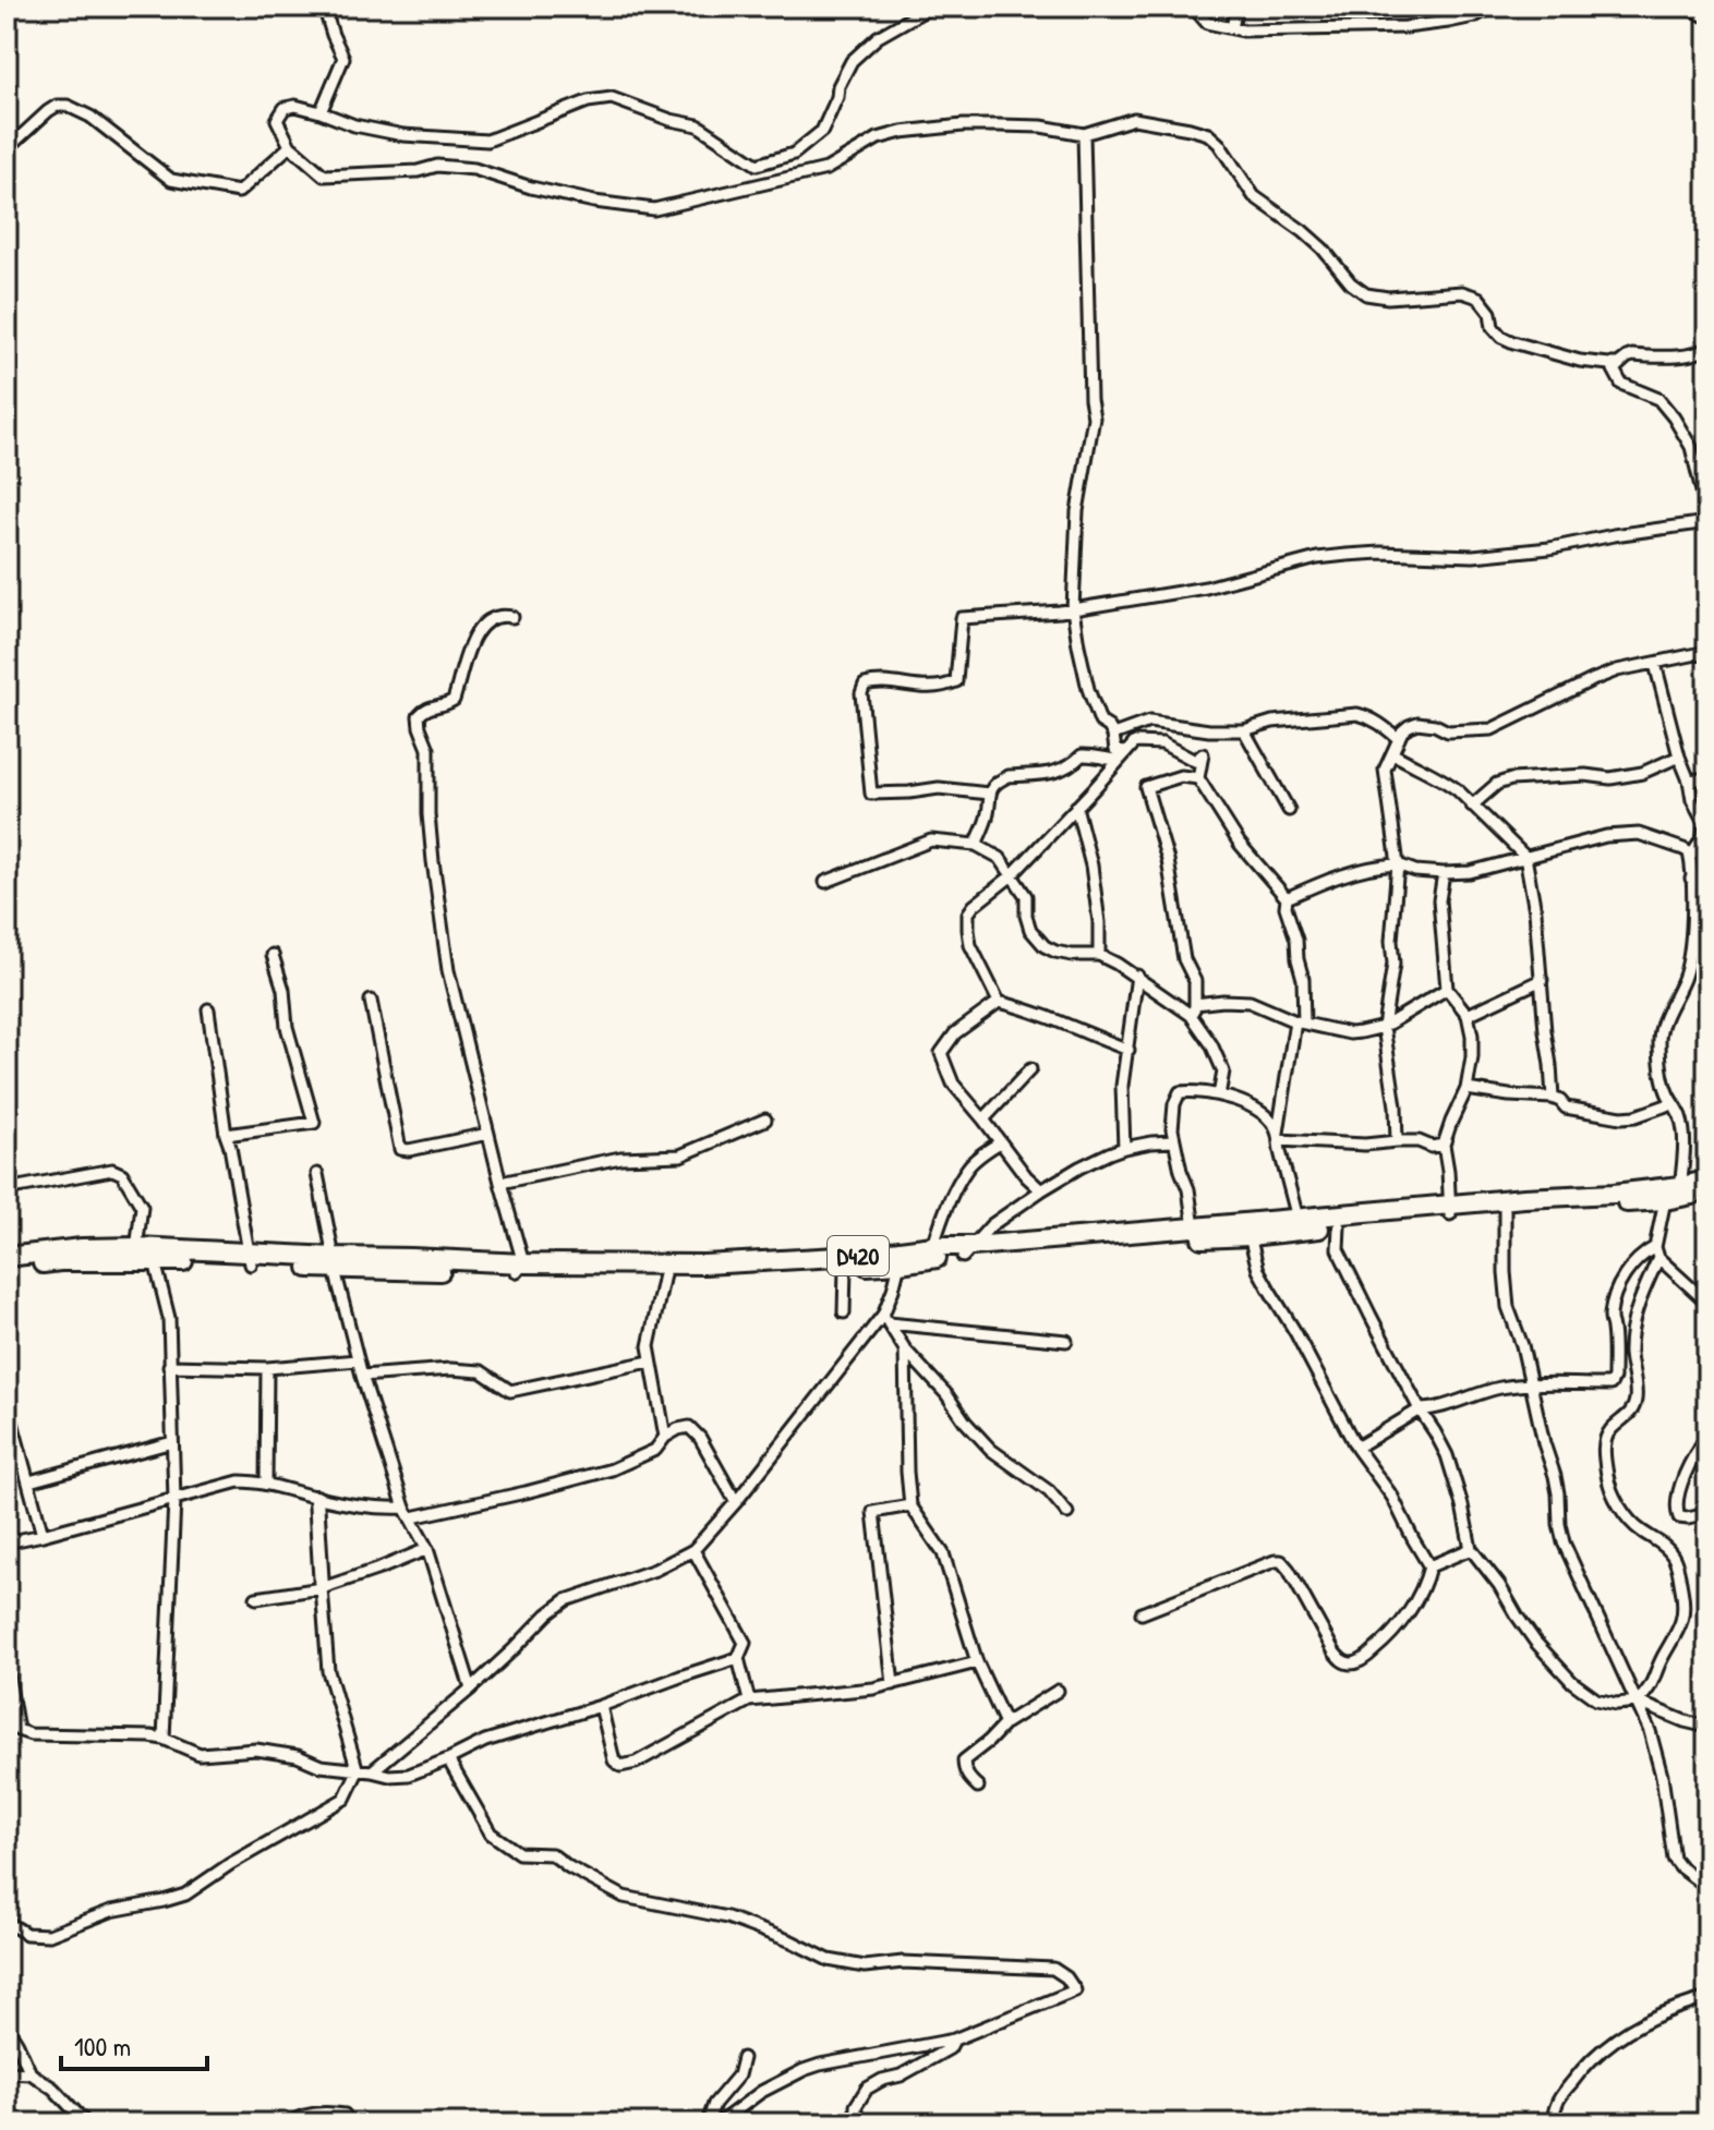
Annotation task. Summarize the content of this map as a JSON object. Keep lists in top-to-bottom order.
{
  "streets": {
    "highway": ["D420"]
  },
  "scale_bar": "100 m"
}
